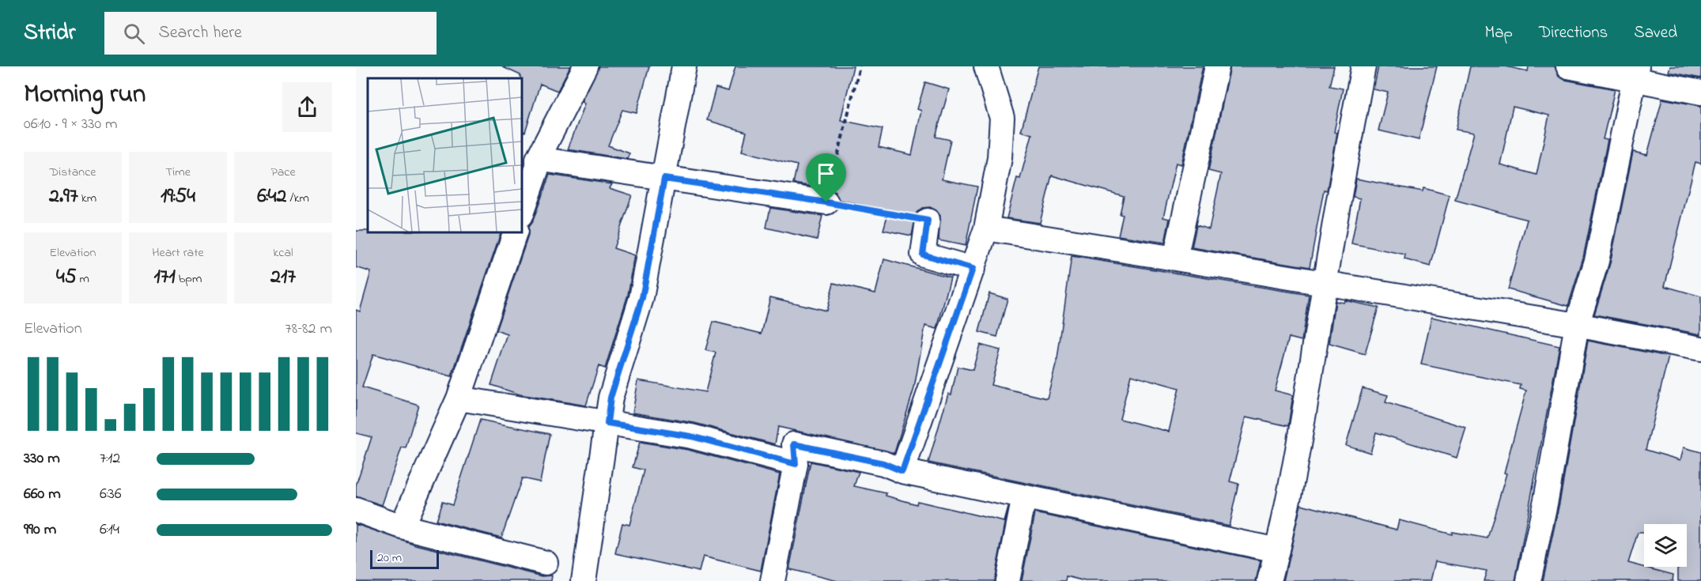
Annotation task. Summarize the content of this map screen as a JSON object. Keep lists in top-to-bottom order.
{
  "scale_bar": "20 m",
  "page": {
    "header": "Stridr",
    "search": "Search here",
    "nav": ["Map", "Directions", "Saved"],
    "heading": ["Morning run", "06:10 · 9 × 330 m"],
    "stats": [
      ["Distance", "2.97 km"],
      ["Time", "19:54"],
      ["Pace", "6:42 /km"],
      ["Elevation", "45 m"],
      ["Heart rate", "171 bpm"],
      ["kcal", "217"]
    ],
    "chart": ["Elevation", "78–82 m"],
    "list": [
      {
        "name": "330 m",
        "note": "7:12"
      },
      {
        "name": "660 m",
        "note": "6:36"
      },
      {
        "name": "990 m",
        "note": "6:14"
      }
    ],
    "scale": "20 m"
  }
}
